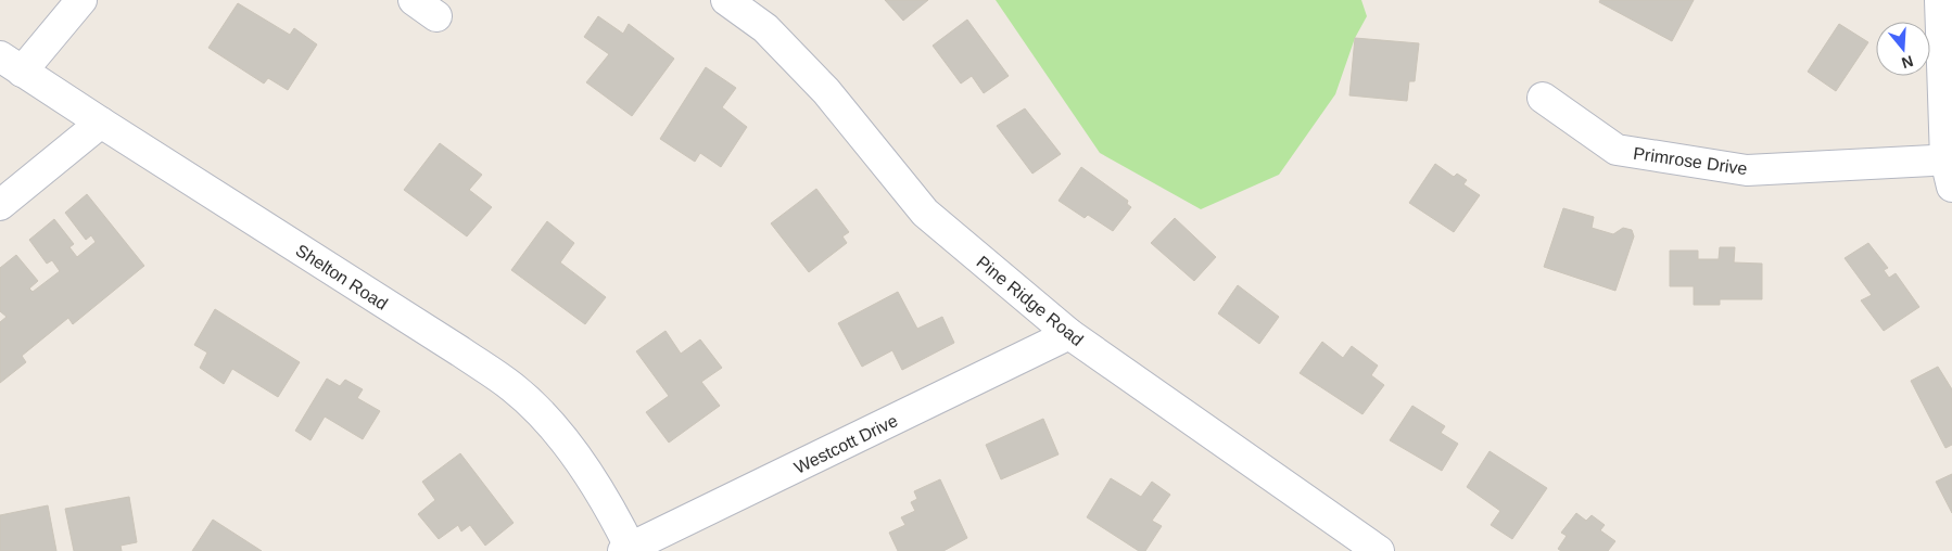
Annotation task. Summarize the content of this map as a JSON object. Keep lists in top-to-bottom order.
{
  "streets": {
    "street": [
      "Primrose Drive",
      "Shelton Road",
      "Pine Ridge Road",
      "Westcott Drive"
    ]
  },
  "crossings": [
    ["Shelton Road", "Westcott Drive"],
    ["Pine Ridge Road", "Westcott Drive"]
  ],
  "north": "bottom"
}
